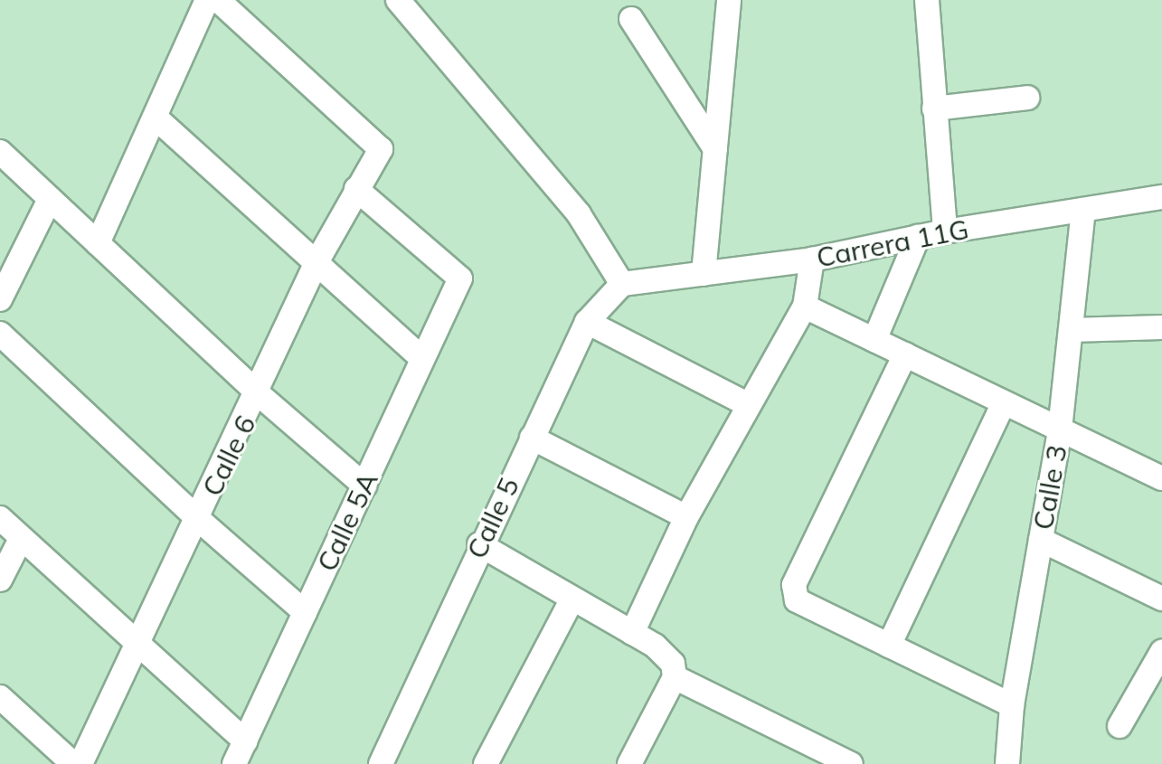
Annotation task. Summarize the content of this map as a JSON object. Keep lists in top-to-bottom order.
{
  "streets": {
    "street": [
      "Carrera 11G",
      "Calle 6",
      "Calle 3",
      "Calle 5",
      "Calle 5A"
    ]
  },
  "crossings": [
    ["Carrera 11G", "Calle 3"],
    ["Carrera 11G", "Calle 5"],
    ["Calle 6", "Calle 5A"]
  ]
}
